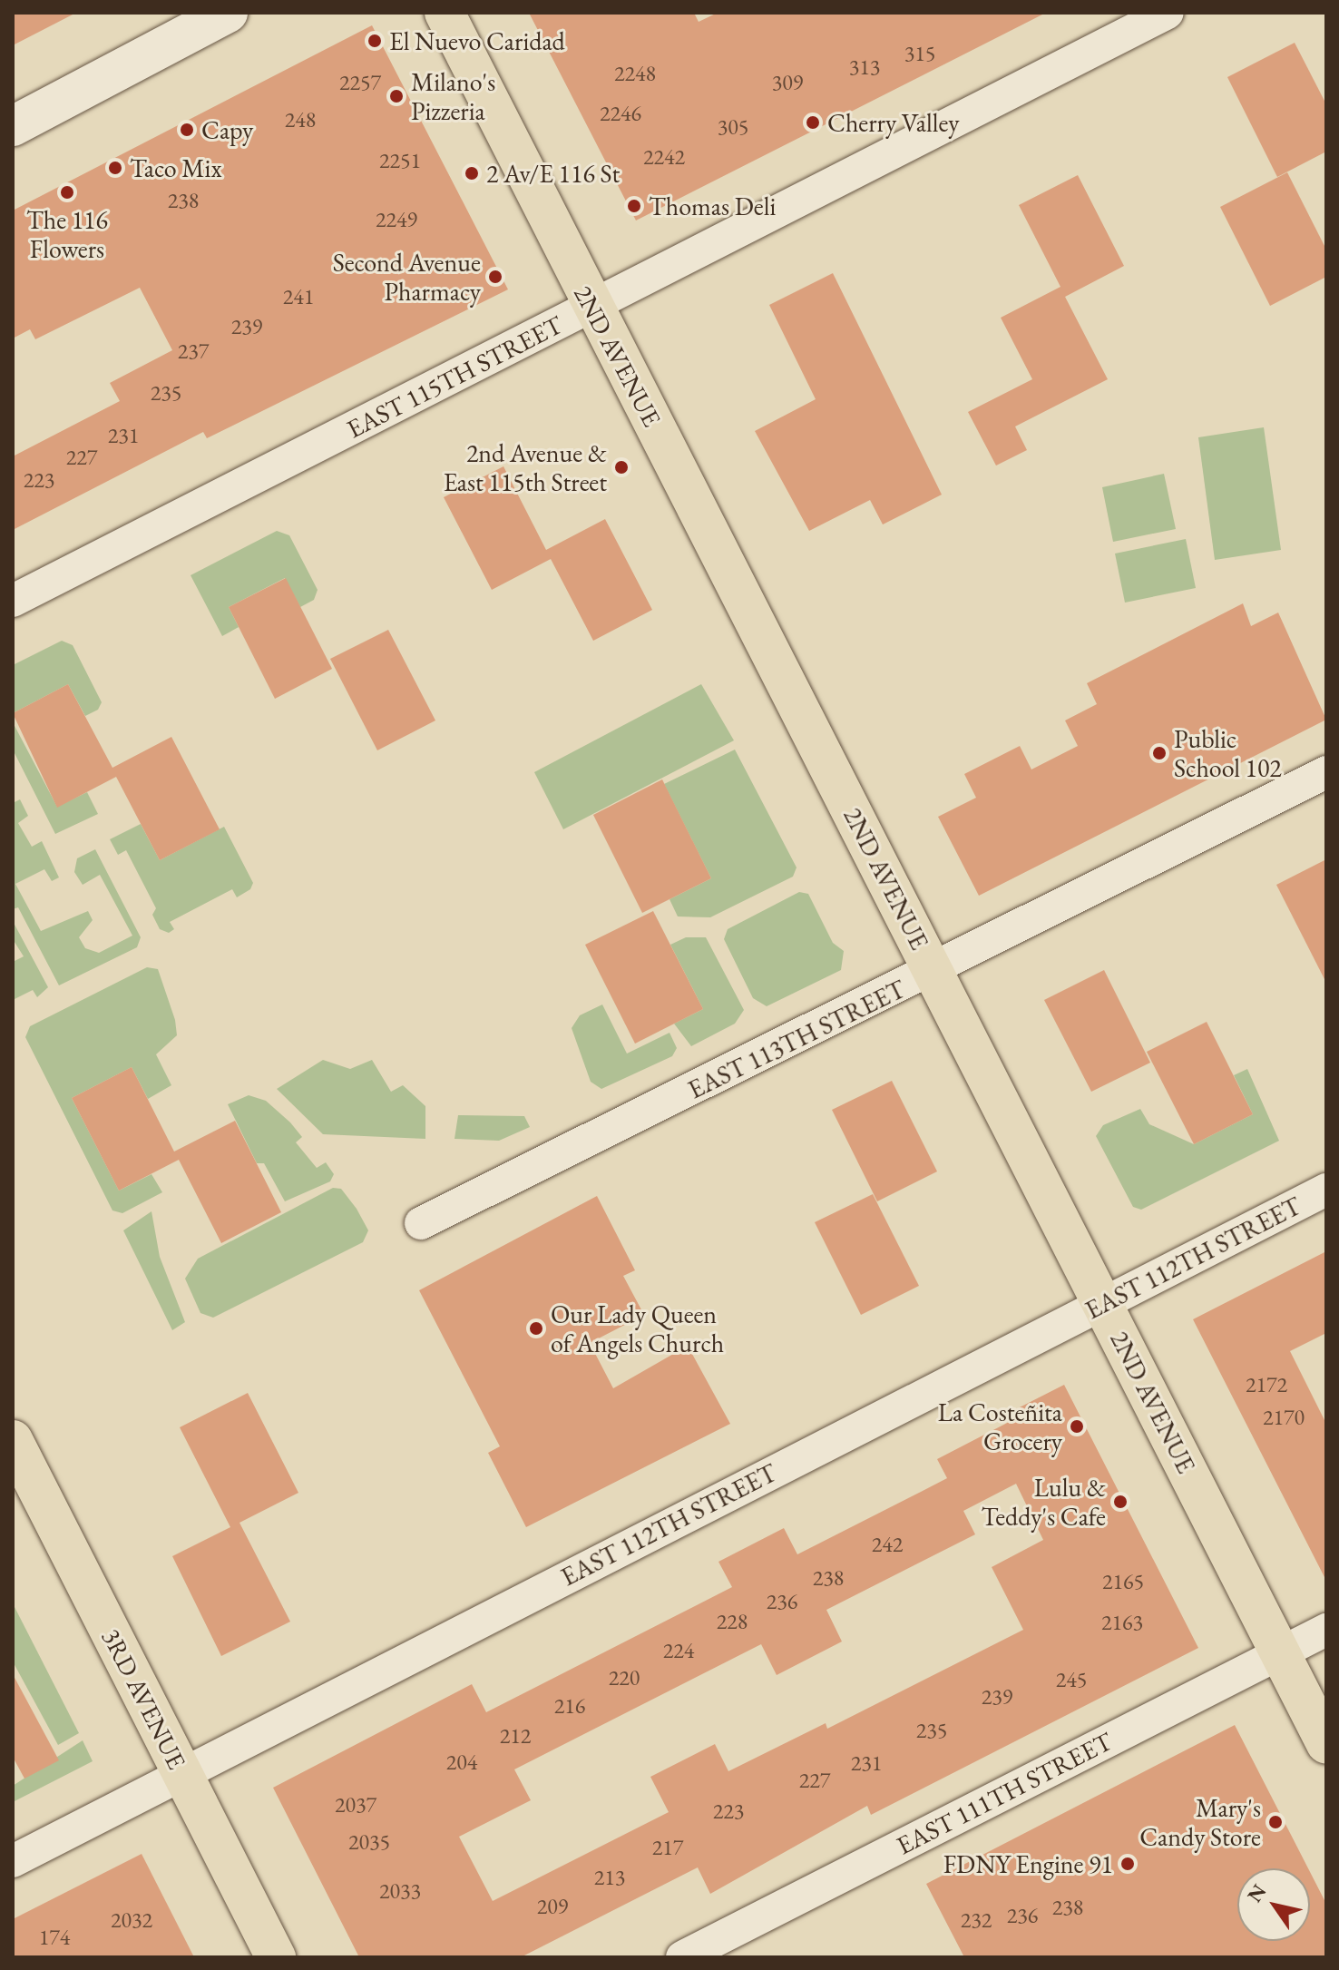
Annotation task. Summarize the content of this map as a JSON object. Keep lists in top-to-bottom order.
{
  "streets": {
    "main road": ["2ND AVENUE", "3RD AVENUE"],
    "street": [
      "EAST 115TH STREET",
      "EAST 113TH STREET",
      "EAST 112TH STREET",
      "EAST 111TH STREET"
    ]
  },
  "crossings": [
    ["2ND AVENUE", "EAST 115TH STREET"],
    ["2ND AVENUE", "EAST 113TH STREET"],
    ["2ND AVENUE", "EAST 112TH STREET"],
    ["2ND AVENUE", "EAST 111TH STREET"],
    ["EAST 112TH STREET", "3RD AVENUE"]
  ],
  "places": [
    "El Nuevo Caridad",
    "Milano's Pizzeria",
    "Cherry Valley",
    "Capy",
    "Taco Mix",
    "2 Av/E 116 St",
    "The 116 Flowers",
    "Thomas Deli",
    "Second Avenue Pharmacy",
    "2nd Avenue & East 115th Street",
    "Public School 102",
    "Our Lady Queen of Angels Church",
    "La Costeñita Grocery",
    "Lulu & Teddy's Cafe",
    "Mary's Candy Store",
    "FDNY Engine 91"
  ],
  "house_numbers": [
    "315",
    "313",
    "2248",
    "2257",
    "309",
    "2246",
    "248",
    "305",
    "2242",
    "2251",
    "238",
    "2249",
    "241",
    "239",
    "237",
    "235",
    "231",
    "227",
    "223",
    "2172",
    "2170",
    "242",
    "238",
    "2165",
    "236",
    "228",
    "2163",
    "224",
    "220",
    "245",
    "239",
    "216",
    "235",
    "212",
    "204",
    "231",
    "227",
    "2037",
    "223",
    "2035",
    "217",
    "213",
    "2033",
    "209",
    "238",
    "236",
    "2032",
    "232",
    "174"
  ],
  "north": "top left"
}
